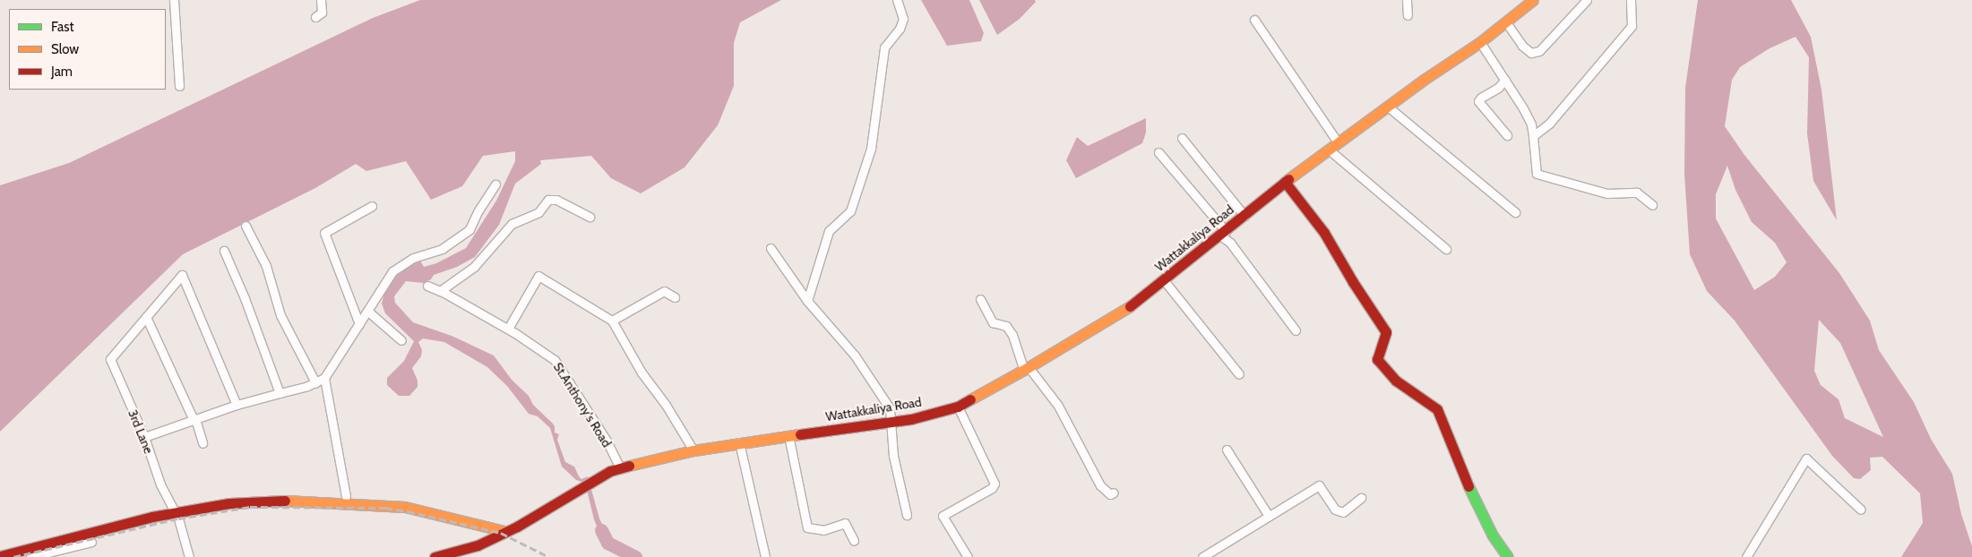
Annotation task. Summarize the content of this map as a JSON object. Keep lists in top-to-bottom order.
{
  "streets": {
    "street": ["Wattakkaliya Road", "St.Anthony's Road", "3rd Lane"]
  },
  "crossings": [
    ["Wattakkaliya Road", "St.Anthony's Road"]
  ],
  "legend": ["Fast", "Slow", "Jam"]
}
